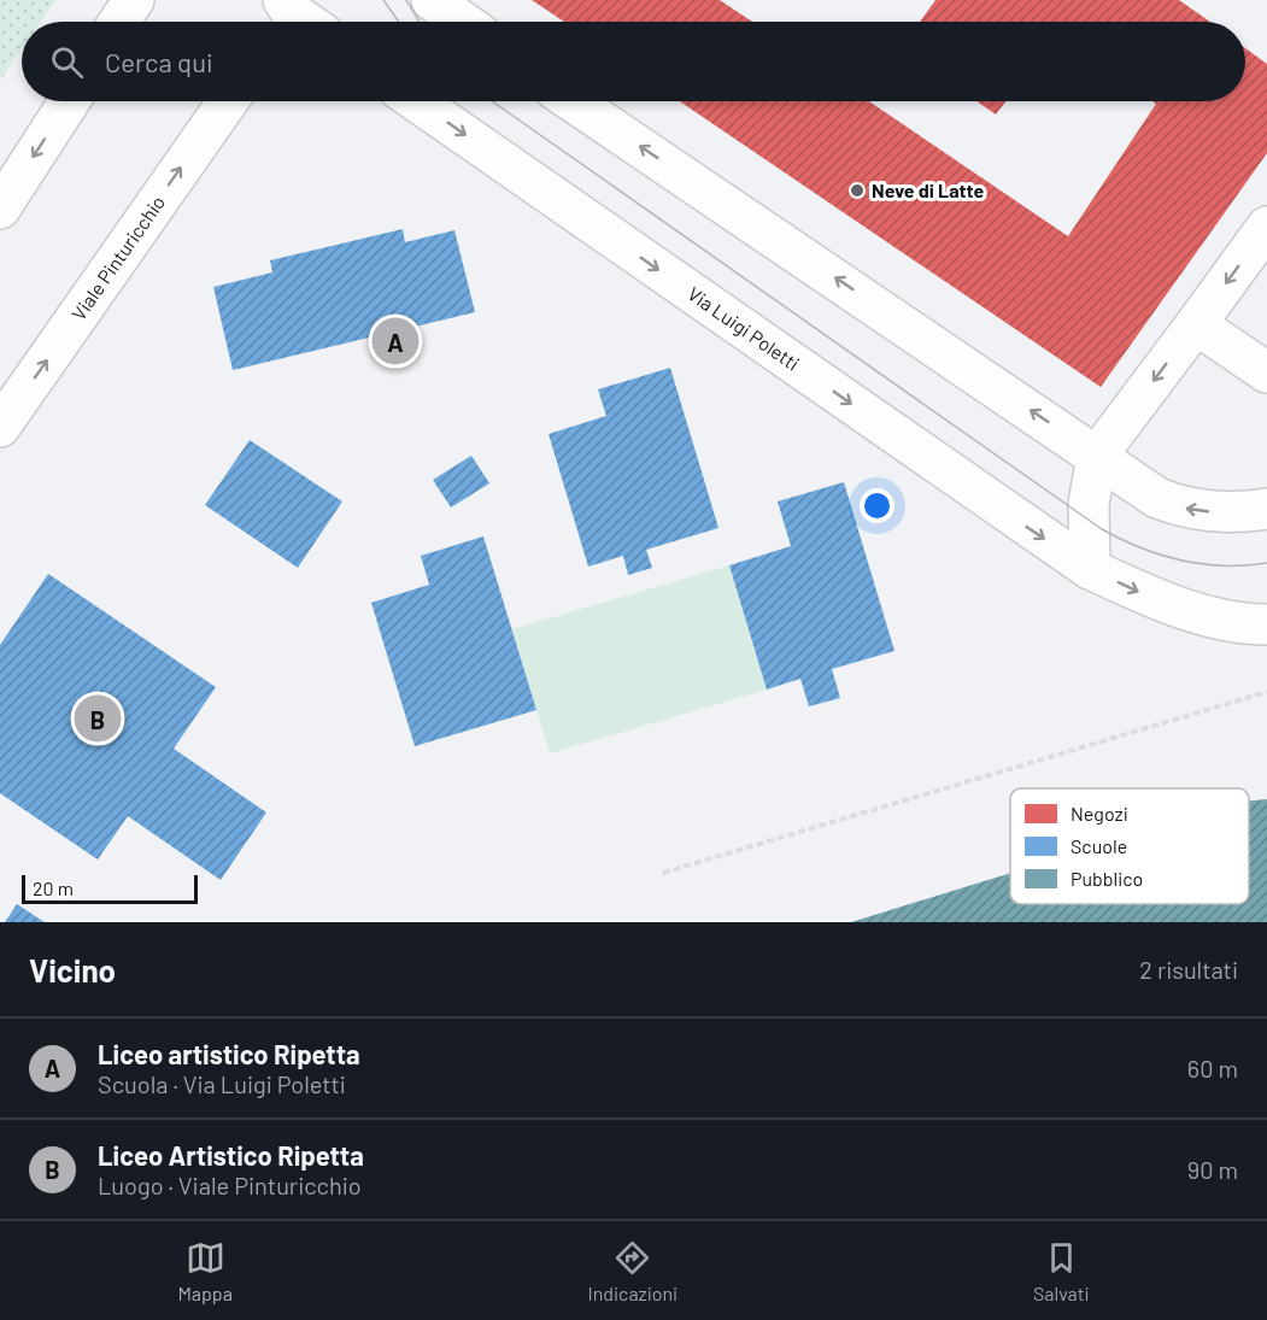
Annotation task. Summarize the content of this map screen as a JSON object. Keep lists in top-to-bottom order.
{
  "streets": {
    "street": ["Viale Pinturicchio", "Via Luigi Poletti"]
  },
  "places": ["Neve di Latte"],
  "legend": ["Negozi", "Scuole", "Pubblico"],
  "scale_bar": "20 m",
  "page": {
    "search": "Cerca qui",
    "pins": ["A", "B"],
    "scale": "20 m",
    "heading": ["Vicino", "2 risultati"],
    "list": [
      {
        "mark": "A",
        "name": "Liceo artistico Ripetta",
        "note": "Scuola · Via Luigi Poletti",
        "value": "60 m"
      },
      {
        "mark": "B",
        "name": "Liceo Artistico Ripetta",
        "note": "Luogo · Viale Pinturicchio",
        "value": "90 m"
      }
    ],
    "nav": ["Mappa", "Indicazioni", "Salvati"]
  }
}
